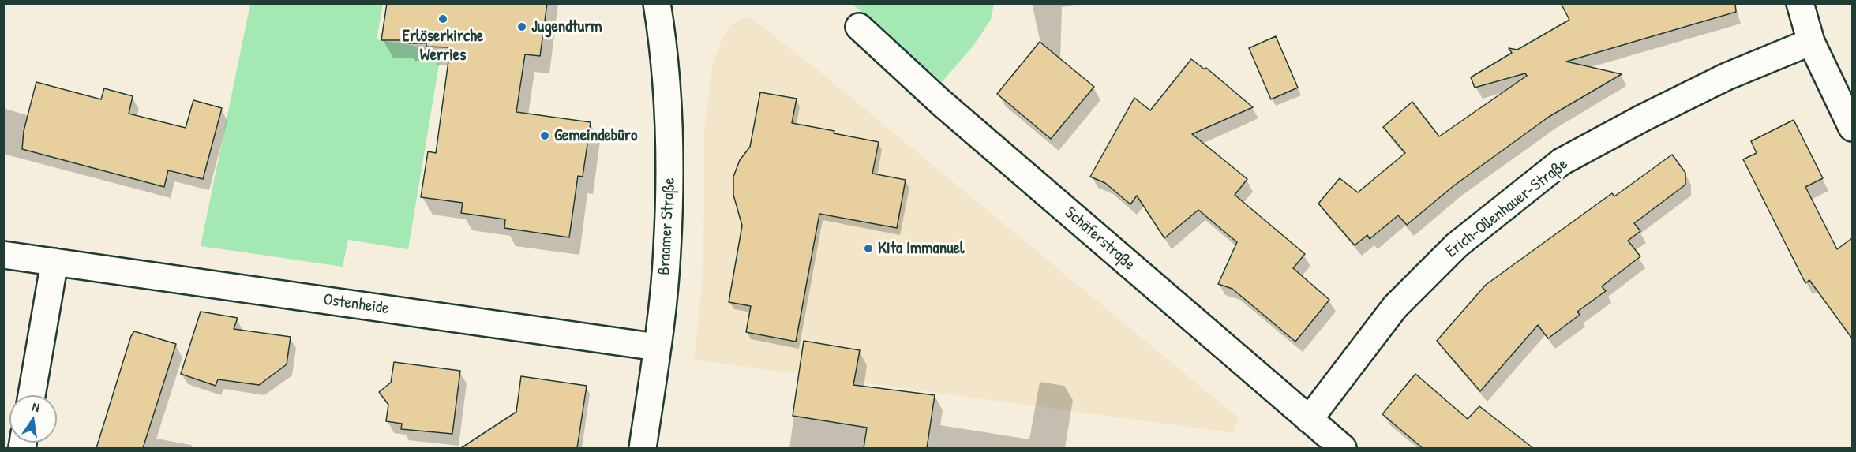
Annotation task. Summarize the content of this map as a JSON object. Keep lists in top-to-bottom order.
{
  "streets": {
    "street": [
      "Erich-Ollenhauer-Straße",
      "Braamer Straße",
      "Schäferstraße",
      "Ostenheide"
    ]
  },
  "crossings": [
    ["Erich-Ollenhauer-Straße", "Schäferstraße"],
    ["Braamer Straße", "Ostenheide"]
  ],
  "places": [
    "Erlöserkirche Werries",
    "Jugendturm",
    "Gemeindebüro",
    "Kita Immanuel"
  ],
  "north": "top"
}
